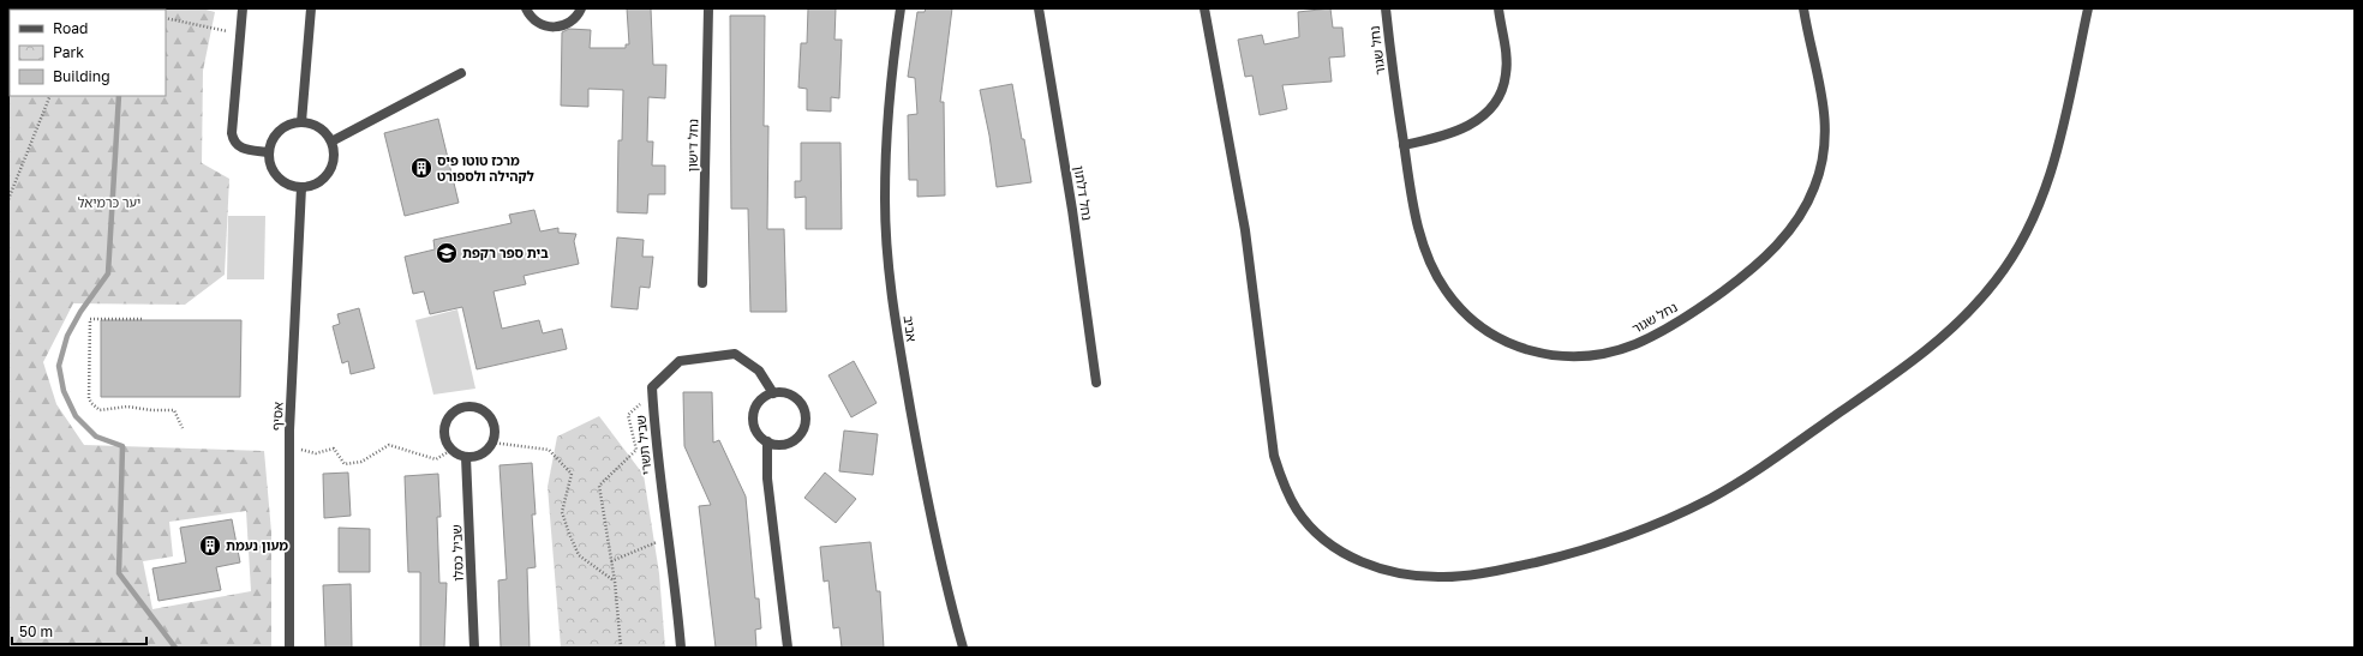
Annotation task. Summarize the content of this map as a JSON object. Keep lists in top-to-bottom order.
{
  "streets": {
    "street": [
      "נחל שגור",
      "נחל דישון",
      "נחל דלתון",
      "אביב",
      "אסיף",
      "שביל תשרי",
      "שביל כסלו"
    ]
  },
  "parks": ["יער כרמיאל"],
  "places": {
    "building": ["מרכז טוטו פיס לקהילה ולספורט", "מעון נעמת"],
    "school or university": ["בית ספר רקפת"]
  },
  "legend": ["Road", "Park", "Building"],
  "scale_bar": "50 m"
}
